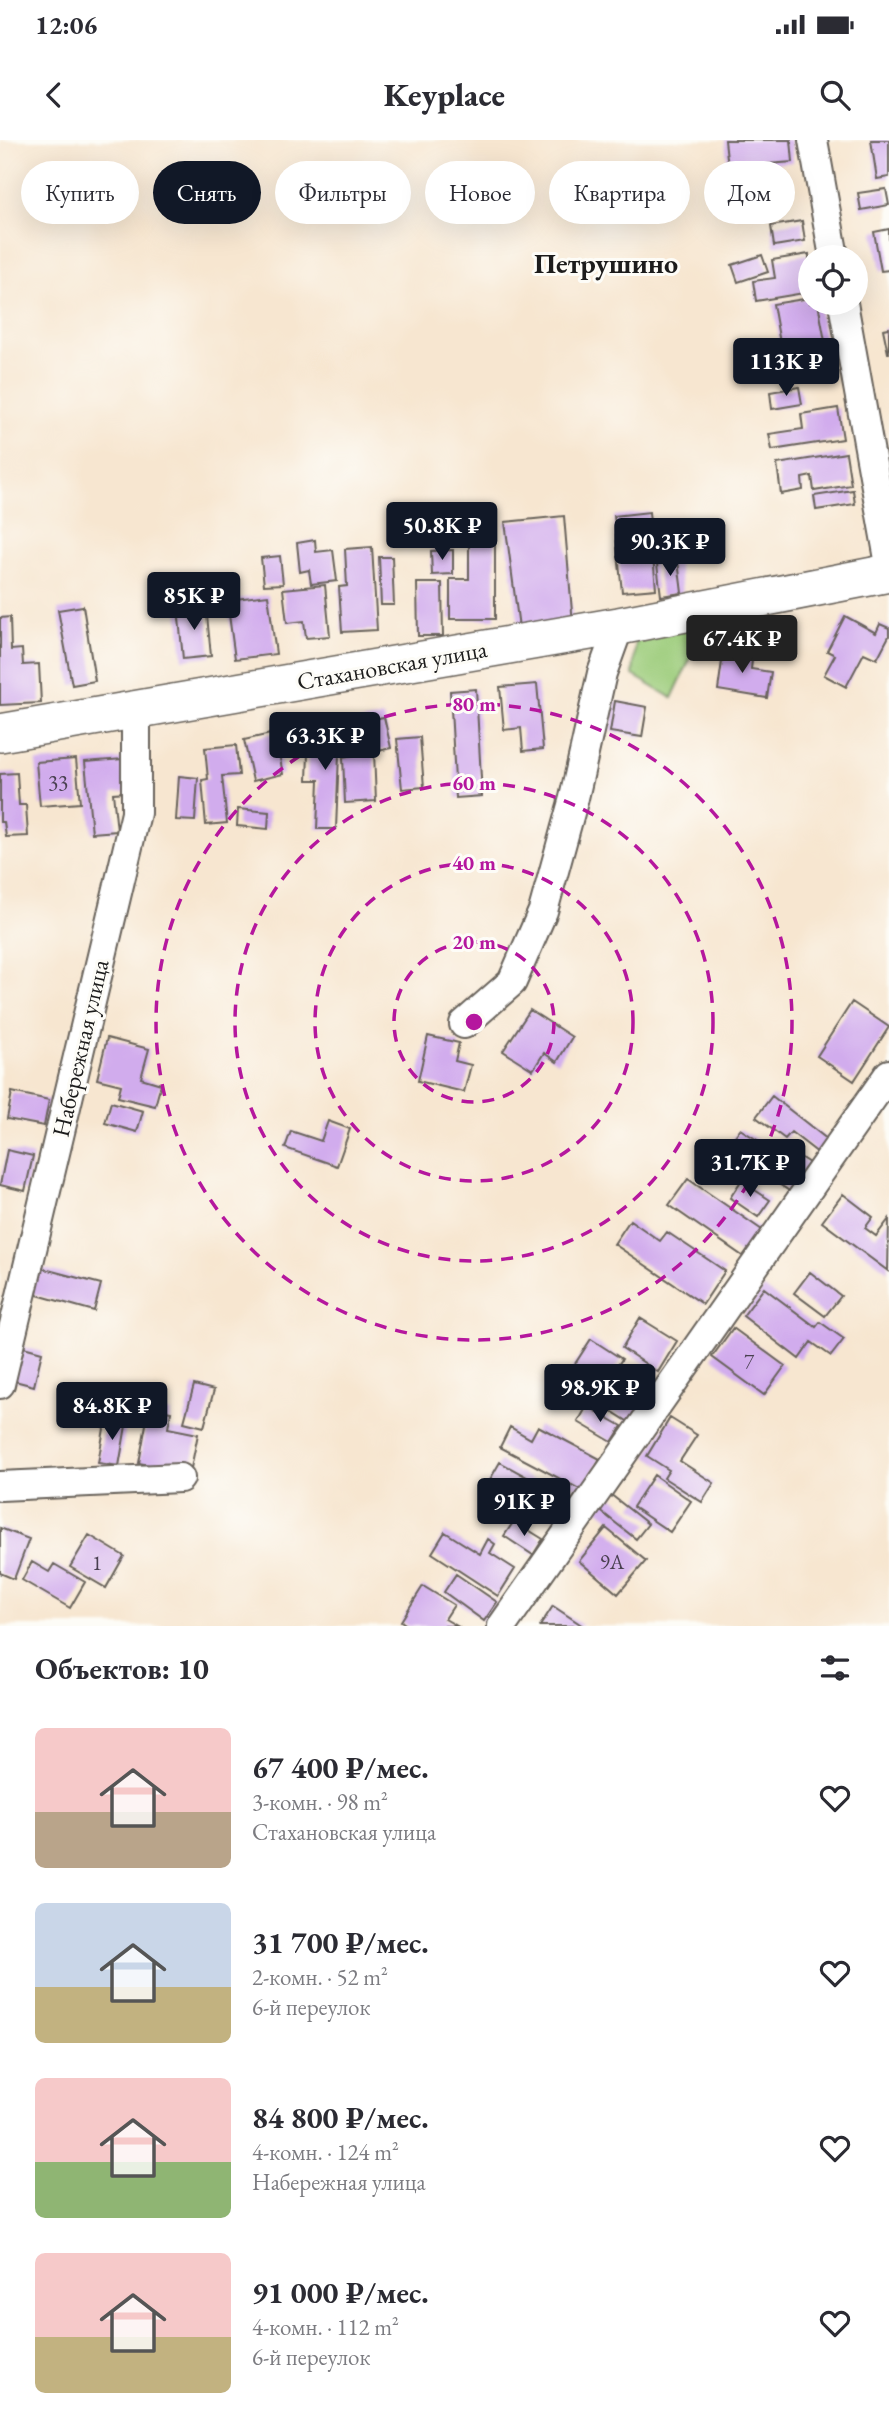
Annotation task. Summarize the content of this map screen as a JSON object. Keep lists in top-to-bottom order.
{
  "streets": {
    "street": ["Стахановская улица", "Набережная улица"]
  },
  "crossings": [
    ["Стахановская улица", "Набережная улица"]
  ],
  "districts": ["Петрушино"],
  "house_numbers": [
    "33",
    "7",
    "9А",
    "1"
  ],
  "page": {
    "status": "12:06",
    "header": "Keyplace",
    "chip": [
      "Купить",
      "Снять",
      "Фильтры",
      "Новое",
      "Квартира",
      "Дом"
    ],
    "price": [
      "113K ₽",
      "50.8K ₽",
      "90.3K ₽",
      "85K ₽",
      "67.4K ₽",
      "63.3K ₽",
      "31.7K ₽",
      "98.9K ₽",
      "84.8K ₽",
      "91K ₽"
    ],
    "heading": "Объектов: 10",
    "list": [
      {
        "name": "67 400 ₽/мес.",
        "note": "3-комн. · 98 m² · Стахановская улица"
      },
      {
        "name": "31 700 ₽/мес.",
        "note": "2-комн. · 52 m² · 6-й переулок"
      },
      {
        "name": "84 800 ₽/мес.",
        "note": "4-комн. · 124 m² · Набережная улица"
      },
      {
        "name": "91 000 ₽/мес.",
        "note": "4-комн. · 112 m² · 6-й переулок"
      }
    ]
  },
  "rings": [
    "80 m",
    "60 m",
    "40 m",
    "20 m"
  ]
}
